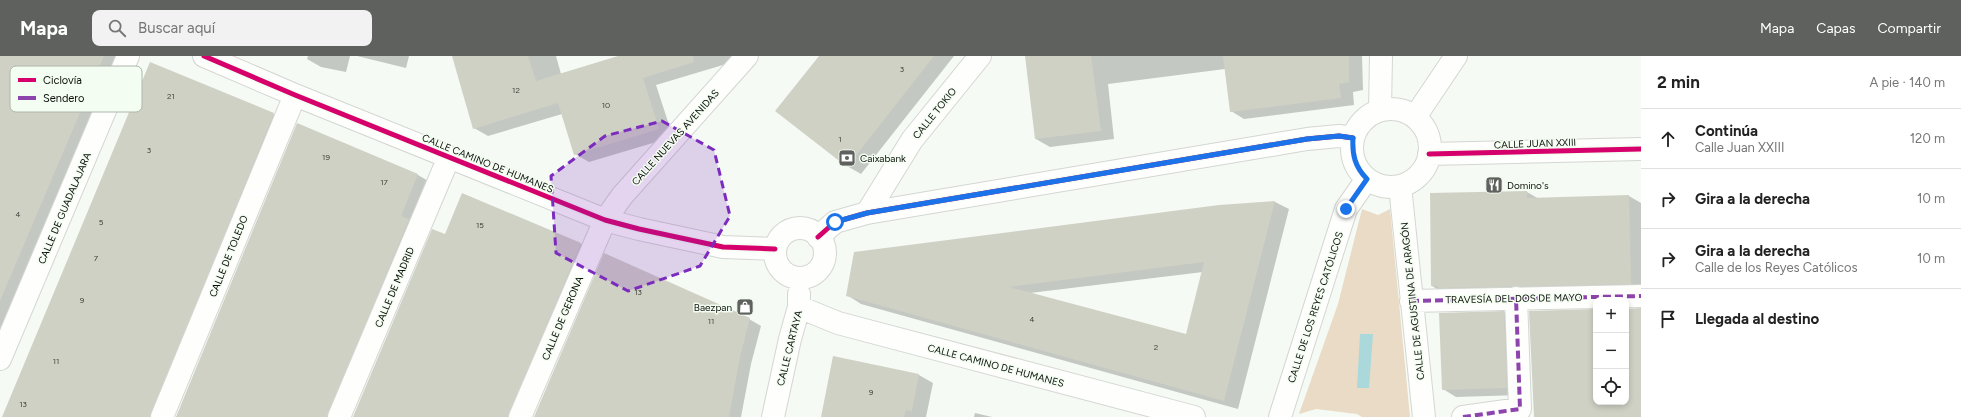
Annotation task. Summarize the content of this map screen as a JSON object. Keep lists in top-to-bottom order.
{
  "streets": {
    "street": [
      "CALLE TOKIO",
      "CALLE NUEVAS AVENIDAS",
      "CALLE JUAN XXIII",
      "CALLE CAMINO DE HUMANES",
      "CALLE DE GUADALAJARA",
      "CALLE DE TOLEDO",
      "CALLE DE MADRID",
      "TRAVESÍA DEL DOS DE MAYO",
      "CALLE DE AGUSTINA DE ARAGÓN",
      "CALLE DE LOS REYES CATÓLICOS",
      "CALLE DE GERONA",
      "CALLE CARTAYA"
    ]
  },
  "crossings": [
    ["CALLE NUEVAS AVENIDAS", "CALLE CAMINO DE HUMANES"],
    ["CALLE NUEVAS AVENIDAS", "CALLE DE GERONA"],
    ["CALLE JUAN XXIII", "CALLE DE AGUSTINA DE ARAGÓN"],
    ["CALLE JUAN XXIII", "CALLE DE LOS REYES CATÓLICOS"],
    ["CALLE CAMINO DE HUMANES", "CALLE DE TOLEDO"],
    ["CALLE CAMINO DE HUMANES", "CALLE DE MADRID"],
    ["CALLE CAMINO DE HUMANES", "CALLE DE GERONA"],
    ["CALLE CAMINO DE HUMANES", "CALLE CARTAYA"],
    ["TRAVESÍA DEL DOS DE MAYO", "CALLE DE AGUSTINA DE ARAGÓN"],
    ["CALLE DE AGUSTINA DE ARAGÓN", "CALLE DE LOS REYES CATÓLICOS"]
  ],
  "places": {
    "bank": ["Caixabank"],
    "restaurant": ["Domino's"],
    "shop": ["Baezpan"]
  },
  "house_numbers": [
    "3",
    "12",
    "21",
    "10",
    "1",
    "3",
    "19",
    "17",
    "4",
    "5",
    "15",
    "7",
    "13",
    "9",
    "4",
    "11",
    "2",
    "11",
    "9",
    "13"
  ],
  "legend": ["Ciclovía", "Sendero"],
  "page": {
    "header": "Mapa",
    "search": "Buscar aquí",
    "nav": ["Mapa", "Capas", "Compartir"],
    "heading": ["2 min", "A pie · 140 m"],
    "list": [
      ["Continúa", "Calle Juan XXIII", "120 m"],
      ["Gira a la derecha", "10 m"],
      ["Gira a la derecha", "Calle de los Reyes Católicos", "10 m"],
      "Llegada al destino"
    ],
    "map_buttons": ["+", "−"]
  }
}
